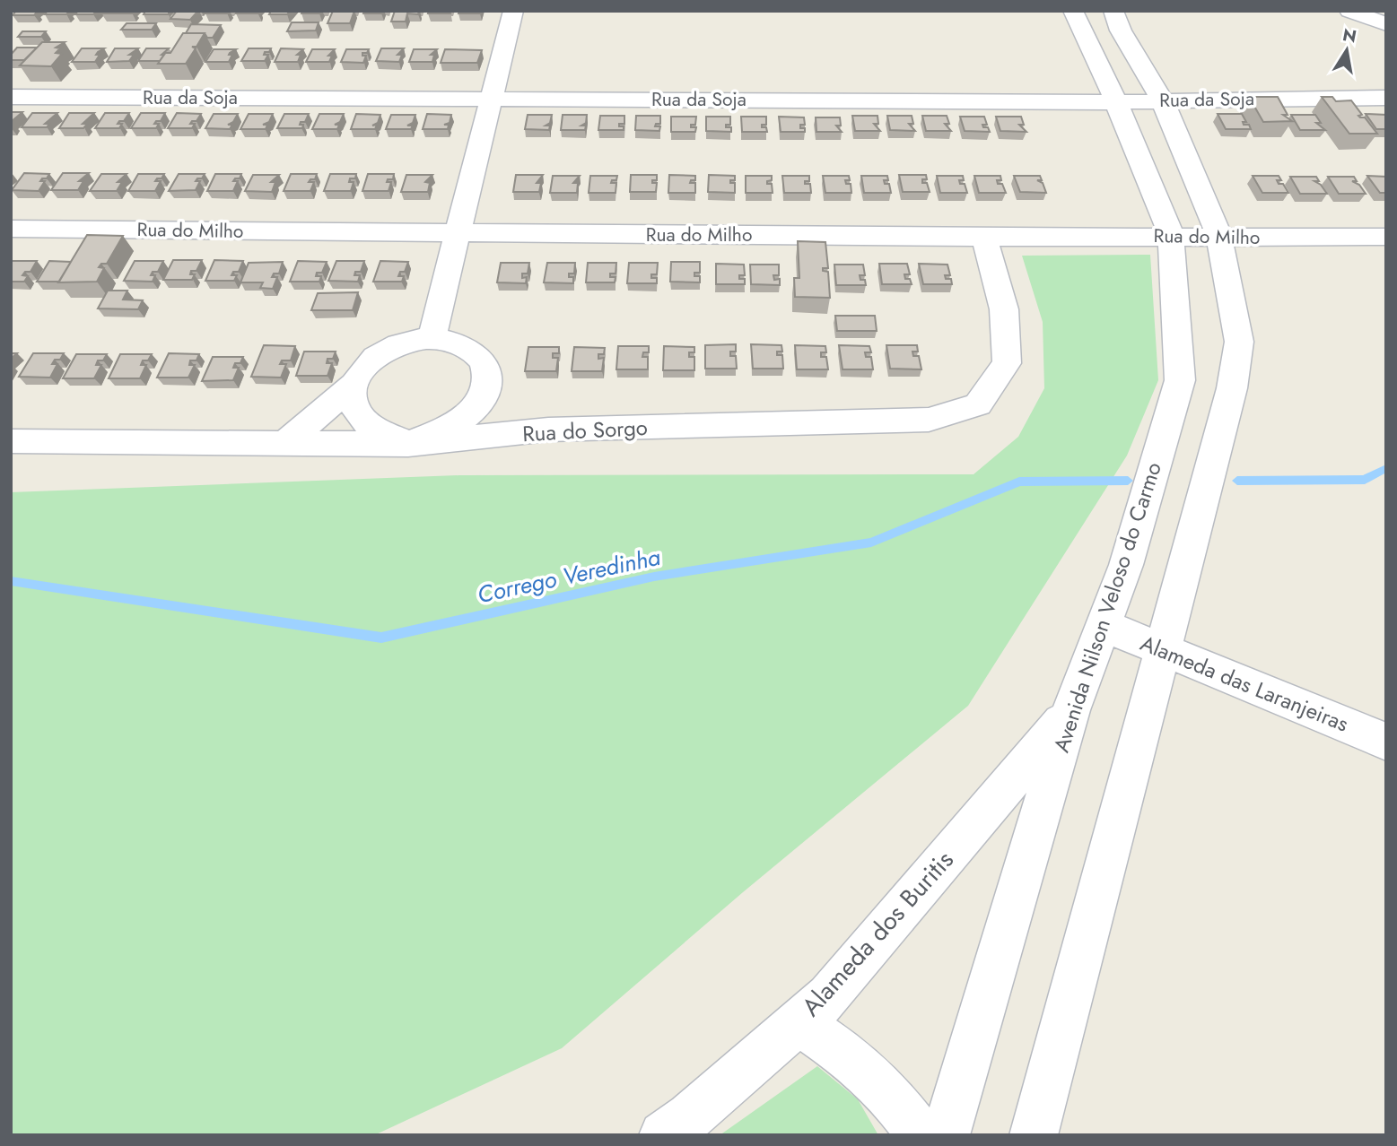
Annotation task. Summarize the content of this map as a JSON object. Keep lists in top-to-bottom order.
{
  "streets": {
    "street": [
      "Rua da Soja",
      "Rua do Milho",
      "Rua do Sorgo",
      "Avenida Nilson Veloso do Carmo",
      "Alameda das Laranjeiras",
      "Alameda dos Buritis"
    ]
  },
  "crossings": [
    ["Rua da Soja", "Avenida Nilson Veloso do Carmo"],
    ["Rua do Milho", "Rua do Sorgo"],
    ["Rua do Milho", "Avenida Nilson Veloso do Carmo"],
    ["Avenida Nilson Veloso do Carmo", "Alameda das Laranjeiras"],
    ["Avenida Nilson Veloso do Carmo", "Alameda dos Buritis"]
  ],
  "water": ["Corrego Veredinha"],
  "north": "top"
}
